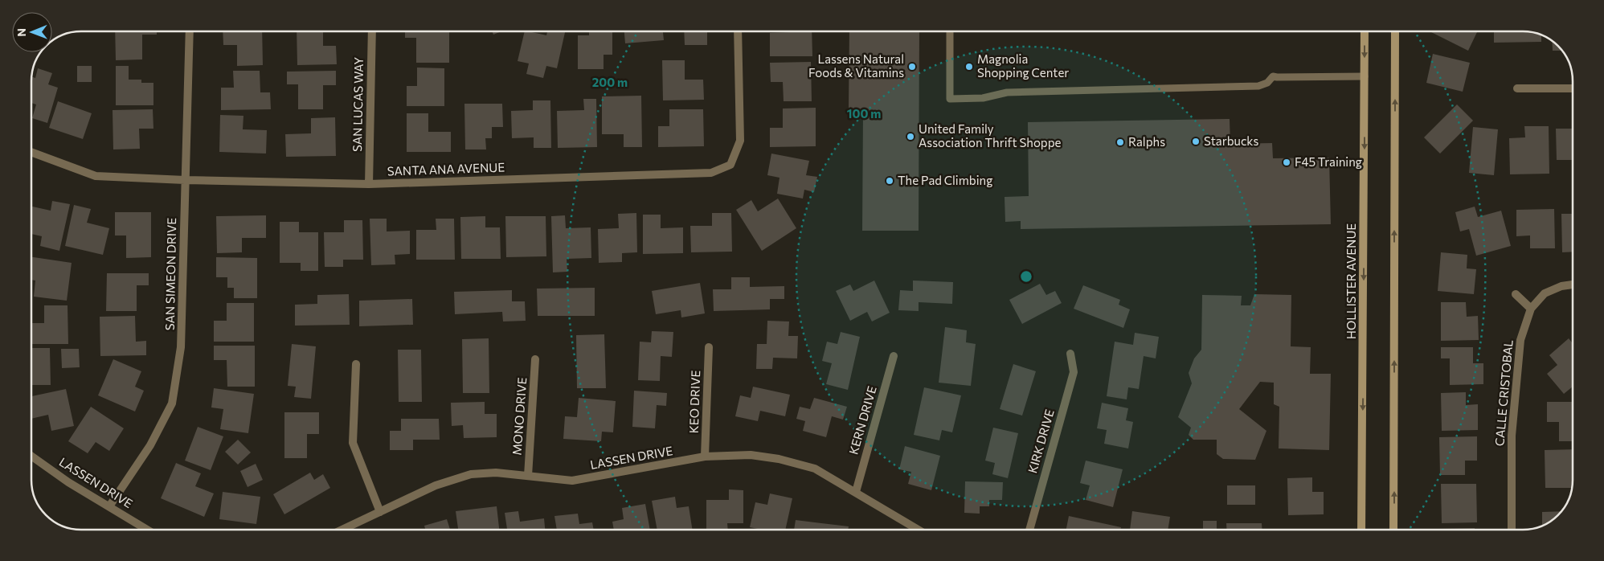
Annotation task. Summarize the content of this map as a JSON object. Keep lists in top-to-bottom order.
{
  "streets": {
    "main road": ["HOLLISTER AVENUE"],
    "street": [
      "SAN LUCAS WAY",
      "SANTA ANA AVENUE",
      "SAN SIMEON DRIVE",
      "CALLE CRISTOBAL",
      "KEO DRIVE",
      "MONO DRIVE",
      "KERN DRIVE",
      "KIRK DRIVE",
      "LASSEN DRIVE"
    ]
  },
  "crossings": [
    ["SAN LUCAS WAY", "SANTA ANA AVENUE"],
    ["SANTA ANA AVENUE", "SAN SIMEON DRIVE"],
    ["SAN SIMEON DRIVE", "LASSEN DRIVE"],
    ["KEO DRIVE", "LASSEN DRIVE"],
    ["MONO DRIVE", "LASSEN DRIVE"],
    ["KERN DRIVE", "LASSEN DRIVE"]
  ],
  "places": [
    "Lassens Natural Foods & Vitamins",
    "Magnolia Shopping Center",
    "United Family Association Thrift Shoppe",
    "Starbucks",
    "Ralphs",
    "F45 Training",
    "The Pad Climbing"
  ],
  "north": "left",
  "rings": ["200 m", "100 m"]
}
